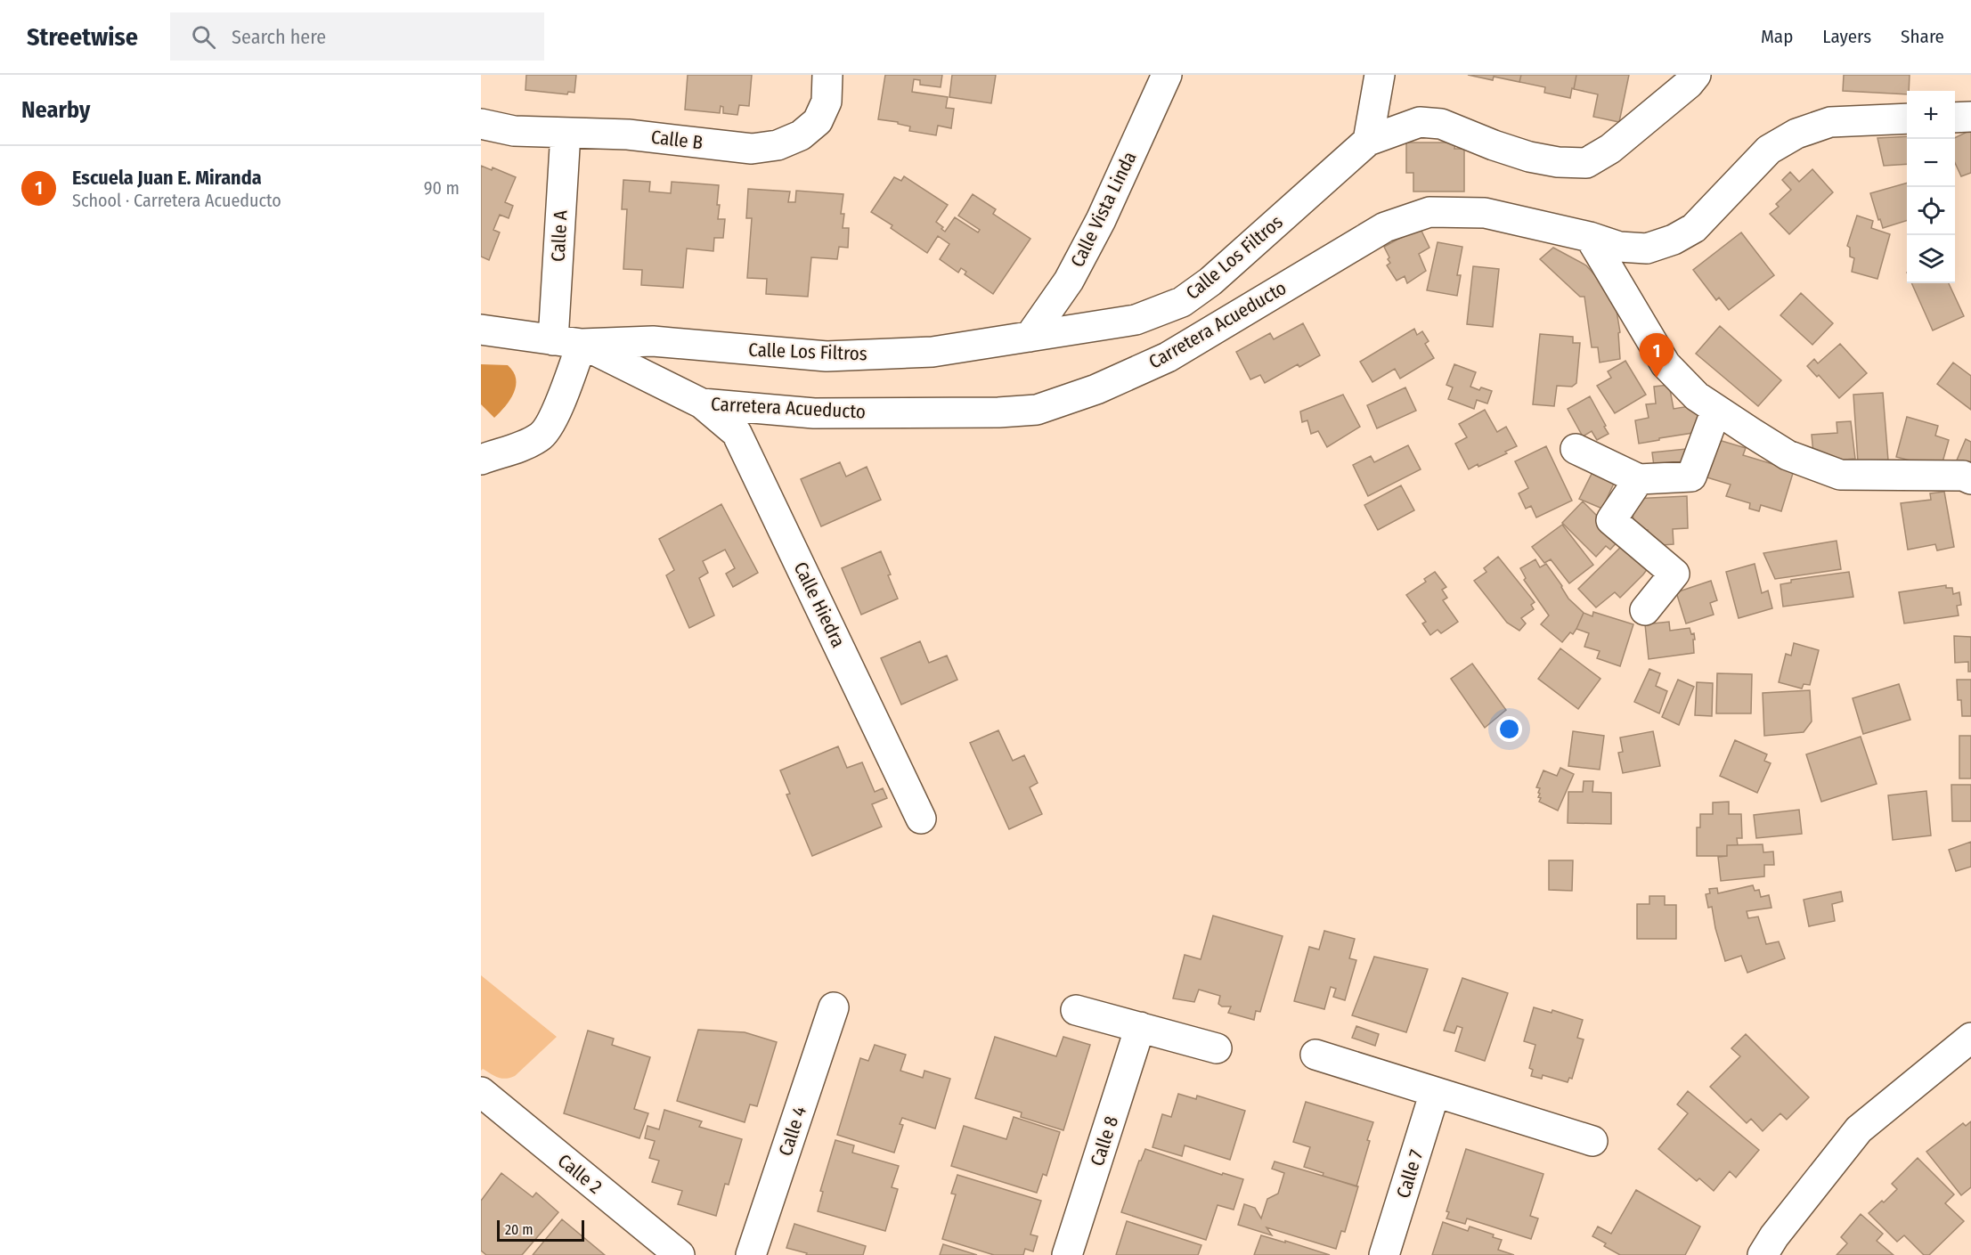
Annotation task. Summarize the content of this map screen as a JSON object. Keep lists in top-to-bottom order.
{
  "streets": {
    "street": [
      "Calle B",
      "Calle Vista Linda",
      "Calle A",
      "Calle Los Filtros",
      "Carretera Acueducto",
      "Calle Hiedra",
      "Calle 4",
      "Calle 8",
      "Calle 2",
      "Calle 7"
    ]
  },
  "crossings": [
    ["Calle B", "Calle A"],
    ["Calle Vista Linda", "Calle Los Filtros"],
    ["Calle A", "Carretera Acueducto"],
    ["Calle Los Filtros", "Carretera Acueducto"],
    ["Carretera Acueducto", "Calle Hiedra"]
  ],
  "scale_bar": "20 m",
  "page": {
    "header": "Streetwise",
    "search": "Search here",
    "nav": ["Map", "Layers", "Share"],
    "heading": "Nearby",
    "map_buttons": ["+", "−"],
    "list": [
      {
        "mark": "1",
        "name": "Escuela Juan E. Miranda",
        "note": "School · Carretera Acueducto",
        "value": "90 m"
      }
    ],
    "pins": "1",
    "scale": "20 m"
  }
}
